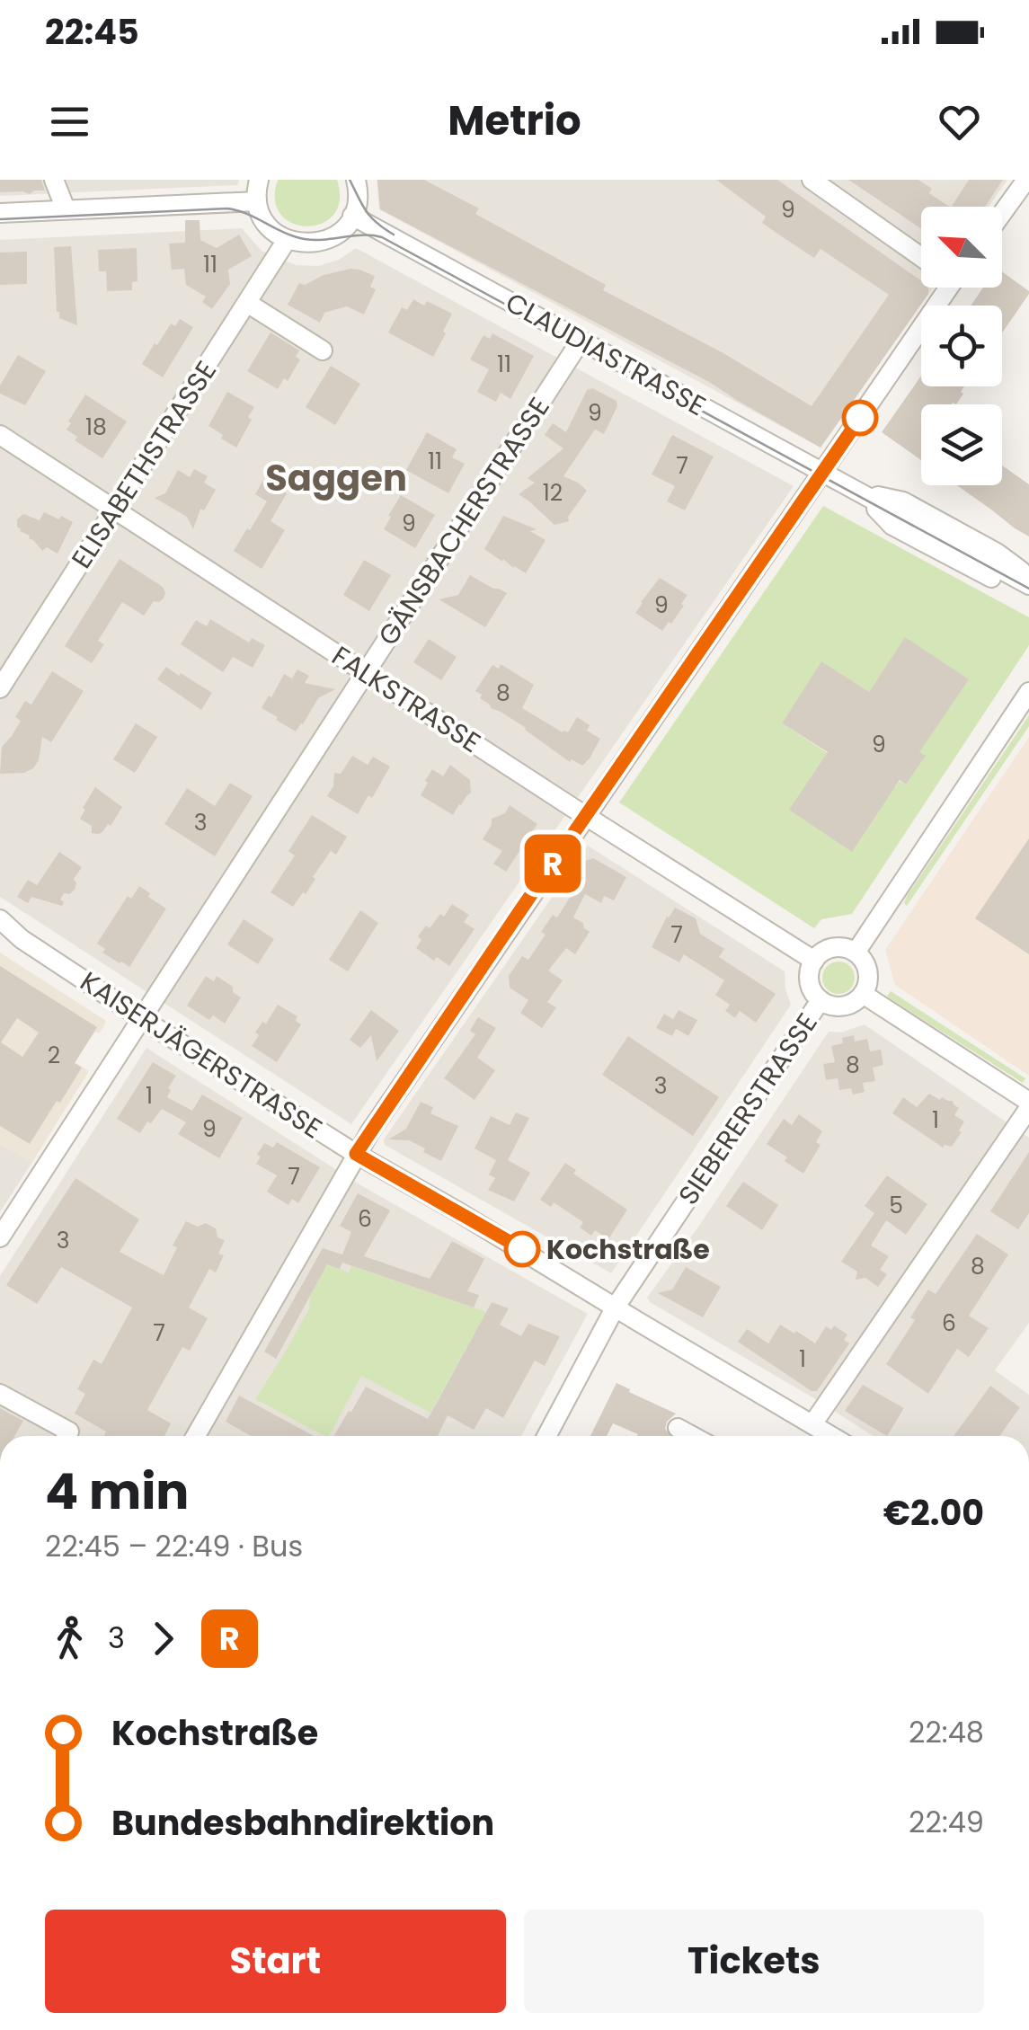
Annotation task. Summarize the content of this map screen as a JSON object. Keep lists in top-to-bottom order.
{
  "streets": {
    "street": [
      "CLAUDIASTRASSE",
      "ELISABETHSTRASSE",
      "GÄNSBACHERSTRASSE",
      "FALKSTRASSE",
      "KAISERJÄGERSTRASSE",
      "SIEBERERSTRASSE"
    ]
  },
  "crossings": [
    ["CLAUDIASTRASSE", "GÄNSBACHERSTRASSE"],
    ["ELISABETHSTRASSE", "FALKSTRASSE"],
    ["GÄNSBACHERSTRASSE", "FALKSTRASSE"],
    ["GÄNSBACHERSTRASSE", "KAISERJÄGERSTRASSE"],
    ["FALKSTRASSE", "SIEBERERSTRASSE"],
    ["KAISERJÄGERSTRASSE", "SIEBERERSTRASSE"]
  ],
  "districts": ["Saggen"],
  "places": ["Kochstraße"],
  "lines": ["bus line R"],
  "house_numbers": [
    "9",
    "11",
    "11",
    "9",
    "18",
    "11",
    "7",
    "12",
    "9",
    "9",
    "8",
    "9",
    "3",
    "7",
    "2",
    "8",
    "3",
    "1",
    "1",
    "9",
    "7",
    "5",
    "6",
    "3",
    "8",
    "6",
    "7",
    "1"
  ],
  "north": "top left",
  "page": {
    "status": "22:45",
    "header": "Metrio",
    "on_map": "R",
    "heading": ["4 min", "22:45 – 22:49 · Bus", "€2.00"],
    "legs": ["3", "R"],
    "list": [
      {
        "name": "Kochstraße",
        "value": "22:48"
      },
      {
        "name": "Bundesbahndirektion",
        "value": "22:49"
      }
    ],
    "buttons": ["Start", "Tickets"]
  }
}
